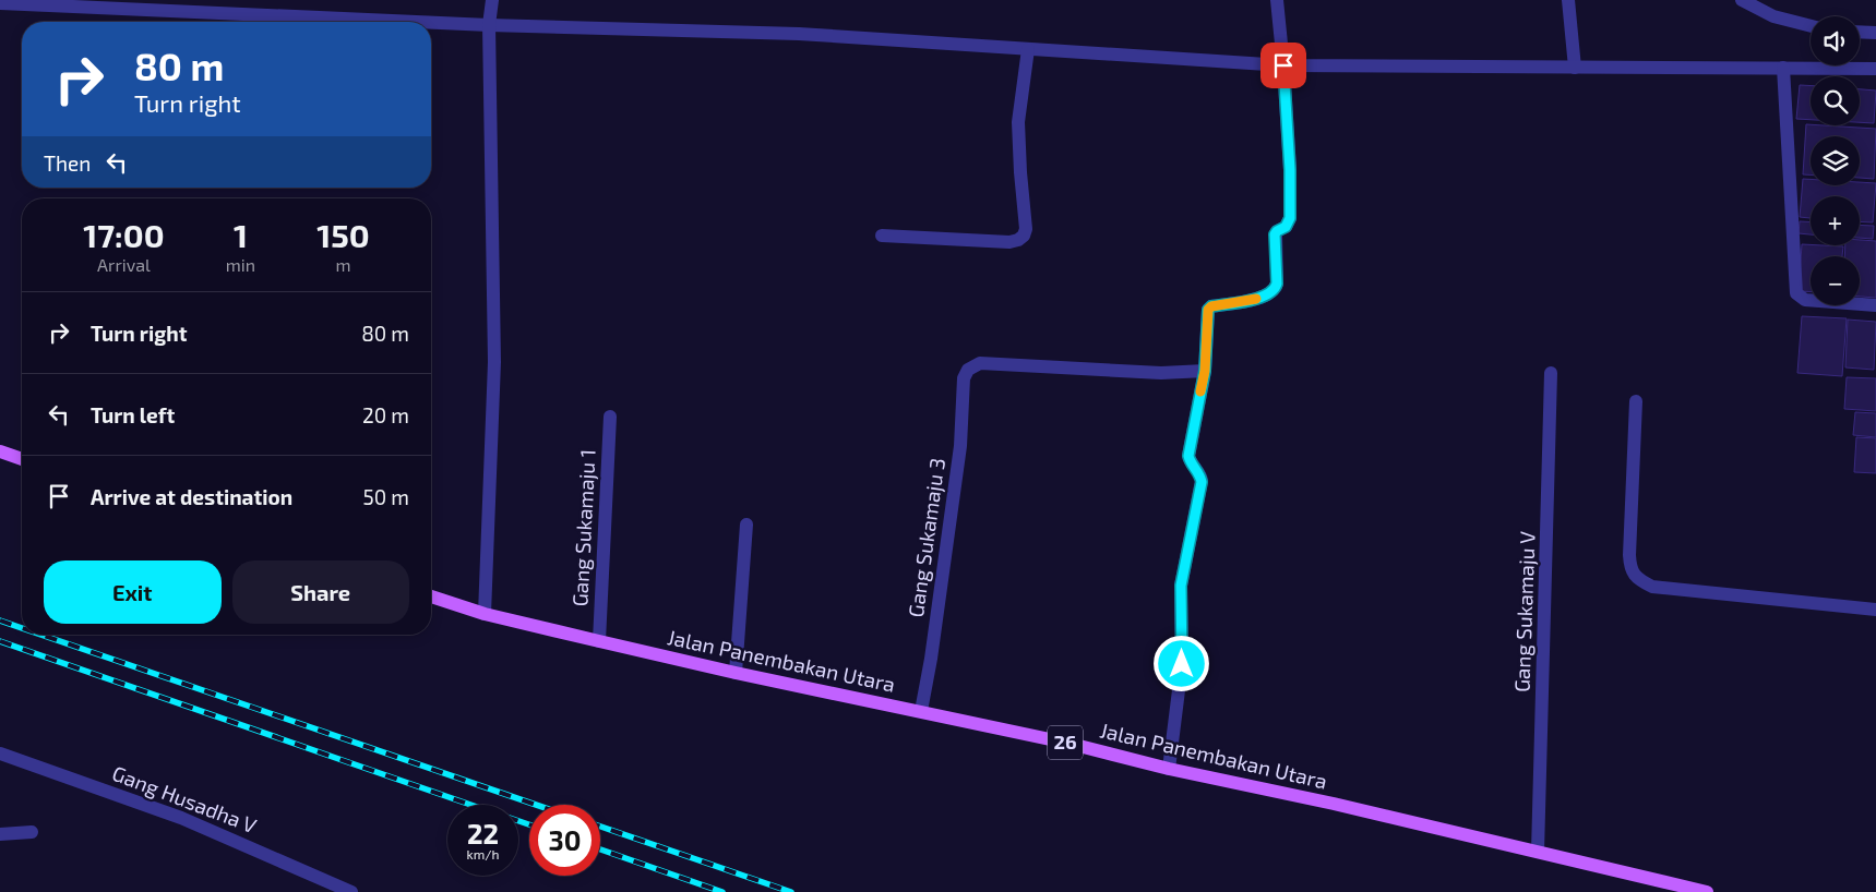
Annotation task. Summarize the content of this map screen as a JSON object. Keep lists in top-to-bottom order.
{
  "streets": {
    "main road": ["Jalan Panembakan Utara", "26"],
    "street": [
      "Gang Sukamaju 1",
      "Gang Sukamaju 3",
      "Gang Sukamaju V",
      "Gang Husadha V"
    ]
  },
  "crossings": [
    ["Gang Sukamaju 1", "Jalan Panembakan Utara"],
    ["Gang Sukamaju 3", "Jalan Panembakan Utara"],
    ["Gang Sukamaju V", "Jalan Panembakan Utara"]
  ],
  "page": {
    "map_buttons": ["+", "−"],
    "turn": ["80 m", "Turn right"],
    "then": "Then",
    "eta": [
      "17:00",
      "Arrival",
      "1",
      "min",
      "150",
      "m"
    ],
    "list": [
      {
        "name": "Turn right",
        "value": "80 m"
      },
      {
        "name": "Turn left",
        "value": "20 m"
      },
      {
        "name": "Arrive at destination",
        "value": "50 m"
      }
    ],
    "buttons": ["Exit", "Share"],
    "speed": "22 km/h",
    "limit": "30"
  }
}
